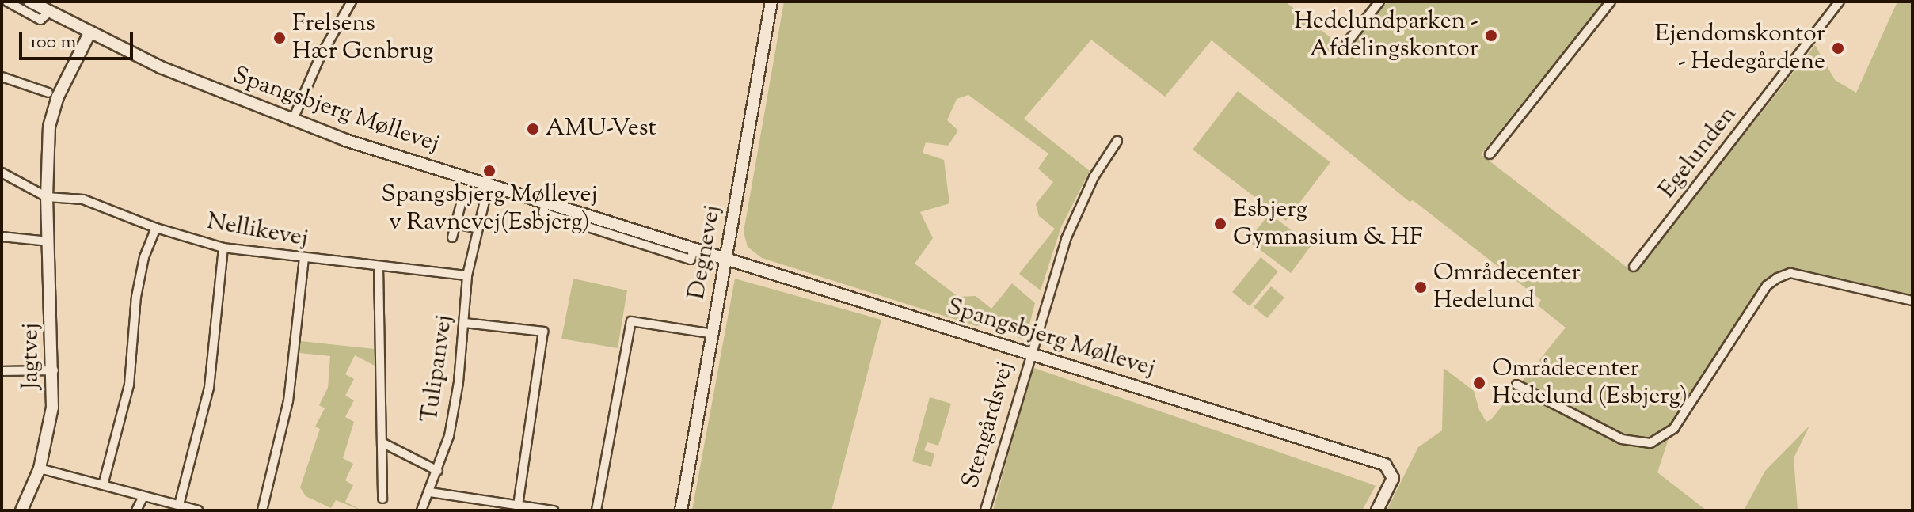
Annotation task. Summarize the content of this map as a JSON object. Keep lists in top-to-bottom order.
{
  "streets": {
    "street": [
      "Spangsbjerg Møllevej",
      "Egelunden",
      "Nellikevej",
      "Degnevej",
      "Jagtvej",
      "Tulipanvej",
      "Stengårdsvej"
    ]
  },
  "crossings": [
    ["Spangsbjerg Møllevej", "Degnevej"],
    ["Spangsbjerg Møllevej", "Jagtvej"],
    ["Spangsbjerg Møllevej", "Tulipanvej"],
    ["Spangsbjerg Møllevej", "Stengårdsvej"],
    ["Nellikevej", "Jagtvej"],
    ["Nellikevej", "Tulipanvej"]
  ],
  "places": [
    "Hedelundparken - Afdelingskontor",
    "Frelsens Hær Genbrug",
    "Ejendomskontor - Hedegårdene",
    "AMU-Vest",
    "Spangsbjerg Møllevej v Ravnevej(Esbjerg)",
    "Esbjerg Gymnasium & HF",
    "Områdecenter Hedelund",
    "Områdecenter Hedelund (Esbjerg)"
  ],
  "scale_bar": "100 m"
}
